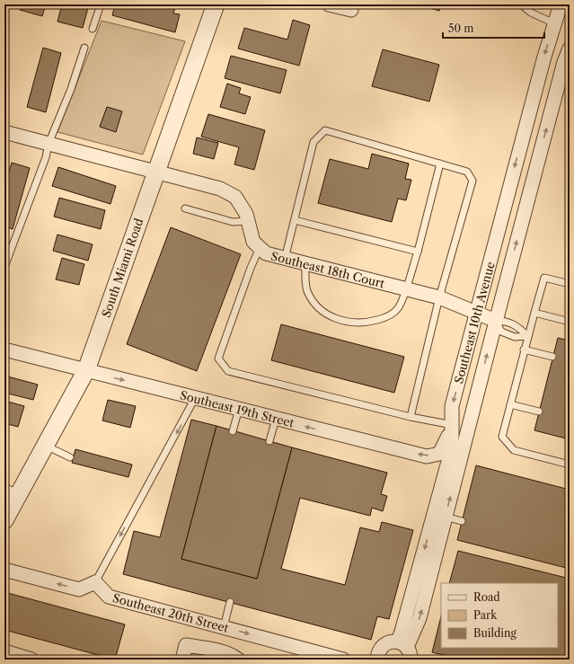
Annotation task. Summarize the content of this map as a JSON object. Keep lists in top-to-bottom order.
{
  "streets": {
    "street": [
      "South Miami Road",
      "Southeast 18th Court",
      "Southeast 10th Avenue",
      "Southeast 19th Street",
      "Southeast 20th Street"
    ]
  },
  "crossings": [
    ["South Miami Road", "Southeast 18th Court"],
    ["South Miami Road", "Southeast 19th Street"],
    ["Southeast 18th Court", "Southeast 10th Avenue"],
    ["Southeast 10th Avenue", "Southeast 19th Street"]
  ],
  "one_way": ["Southeast 20th Street"],
  "legend": ["Road", "Park", "Building"],
  "scale_bar": "50 m"
}
